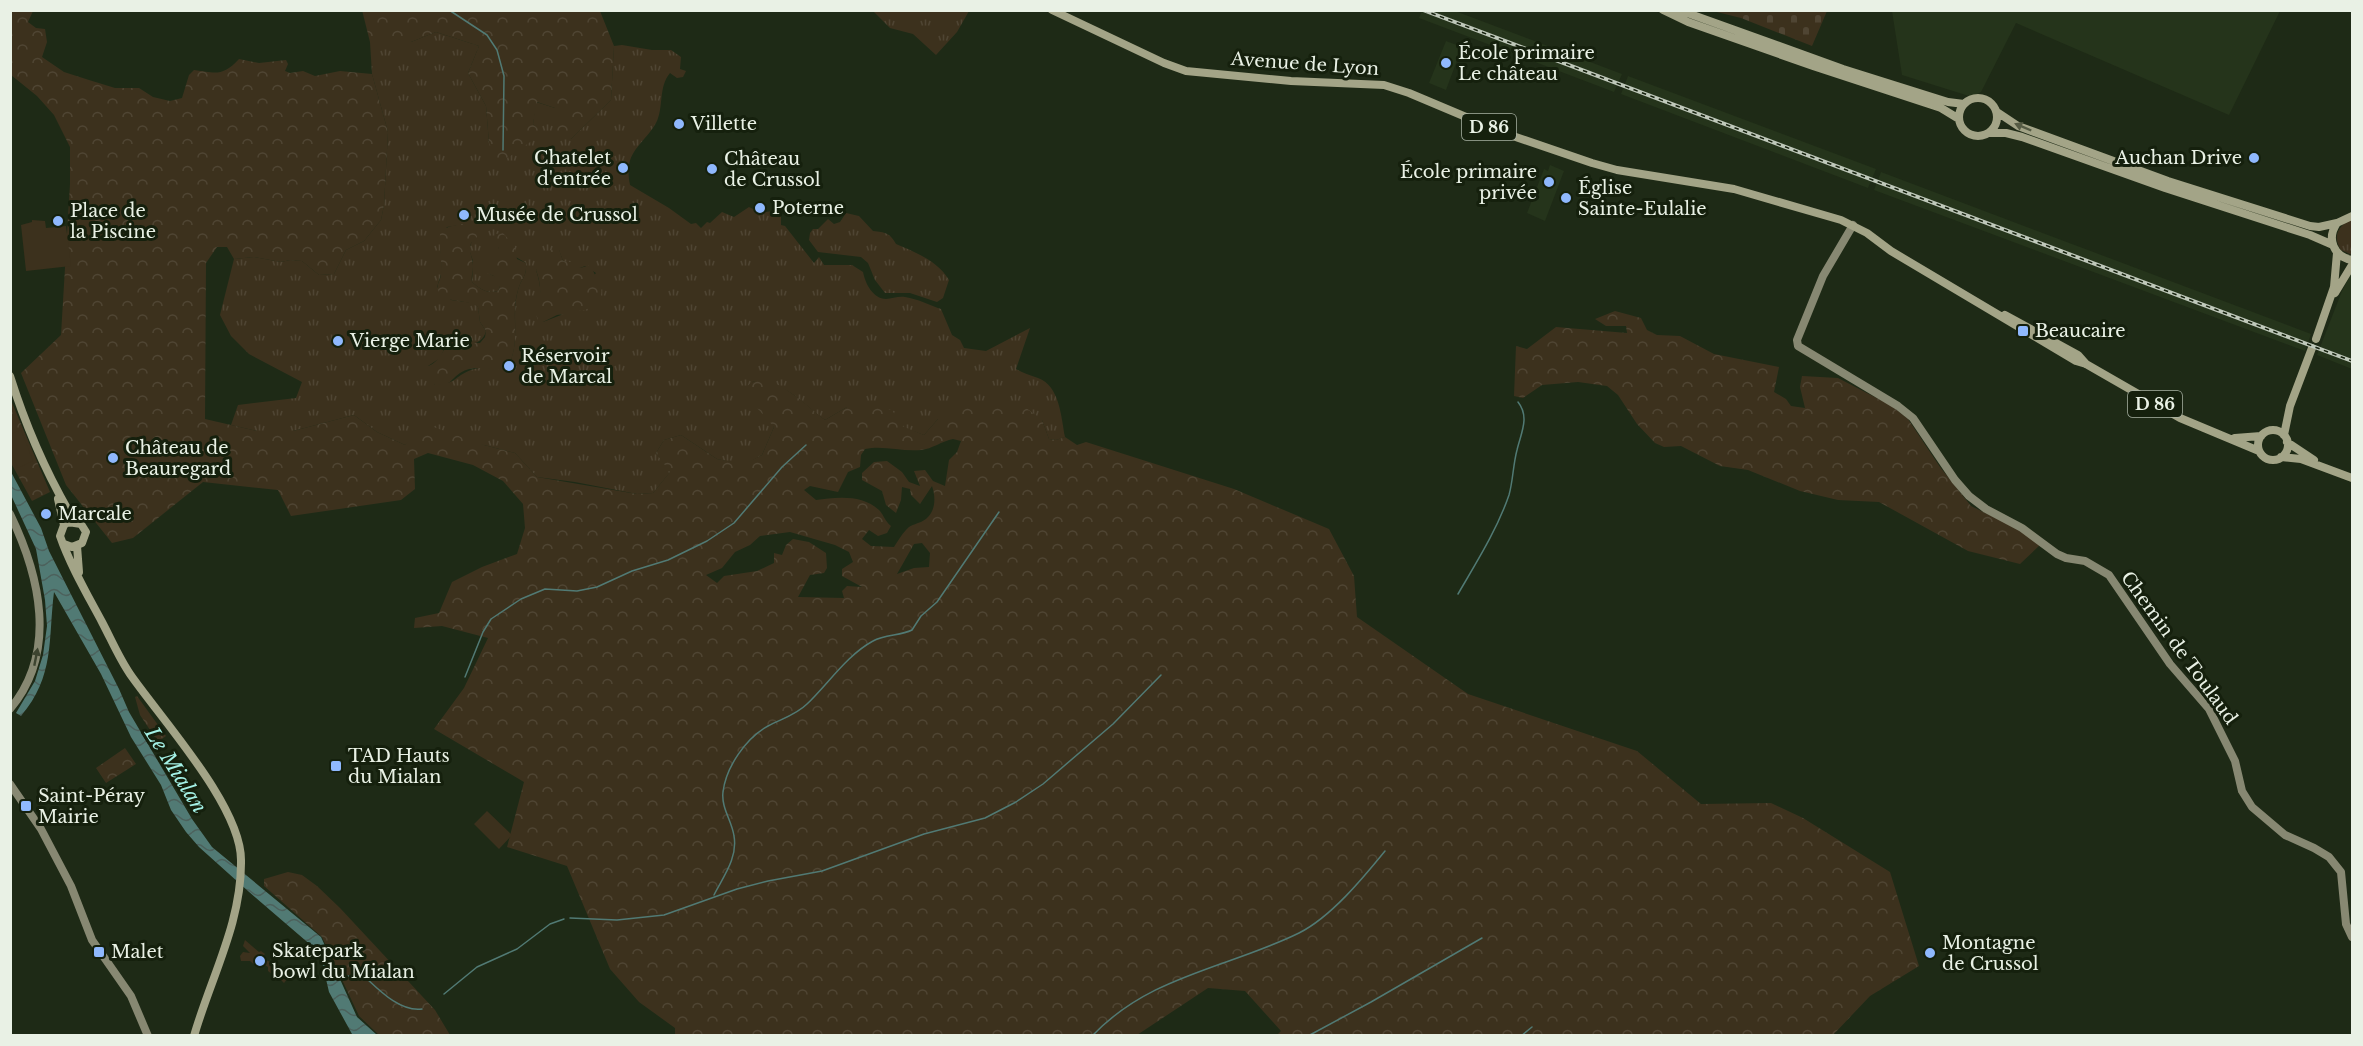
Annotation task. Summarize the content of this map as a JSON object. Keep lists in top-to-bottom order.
{
  "streets": {
    "main road": ["Avenue de Lyon", "D 86"],
    "street": ["Chemin de Toulaud"]
  },
  "crossings": [
    ["Avenue de Lyon", "D 86"],
    ["Avenue de Lyon", "Chemin de Toulaud"],
    ["D 86", "Chemin de Toulaud"]
  ],
  "water": ["Le Mialan"],
  "places": {
    "other": [
      "École primaire Le château",
      "Villette",
      "Auchan Drive",
      "Chatelet d'entrée",
      "Château de Crussol",
      "École primaire privée",
      "Église Sainte-Eulalie",
      "Poterne",
      "Musée de Crussol",
      "Place de la Piscine",
      "Vierge Marie",
      "Réservoir de Marcal",
      "Château de Beauregard",
      "Marcale",
      "Montagne de Crussol",
      "Skatepark bowl du Mialan"
    ],
    "transit": [
      "Beaucaire",
      "TAD Hauts du Mialan",
      "Saint-Péray Mairie",
      "Malet"
    ]
  }
}
